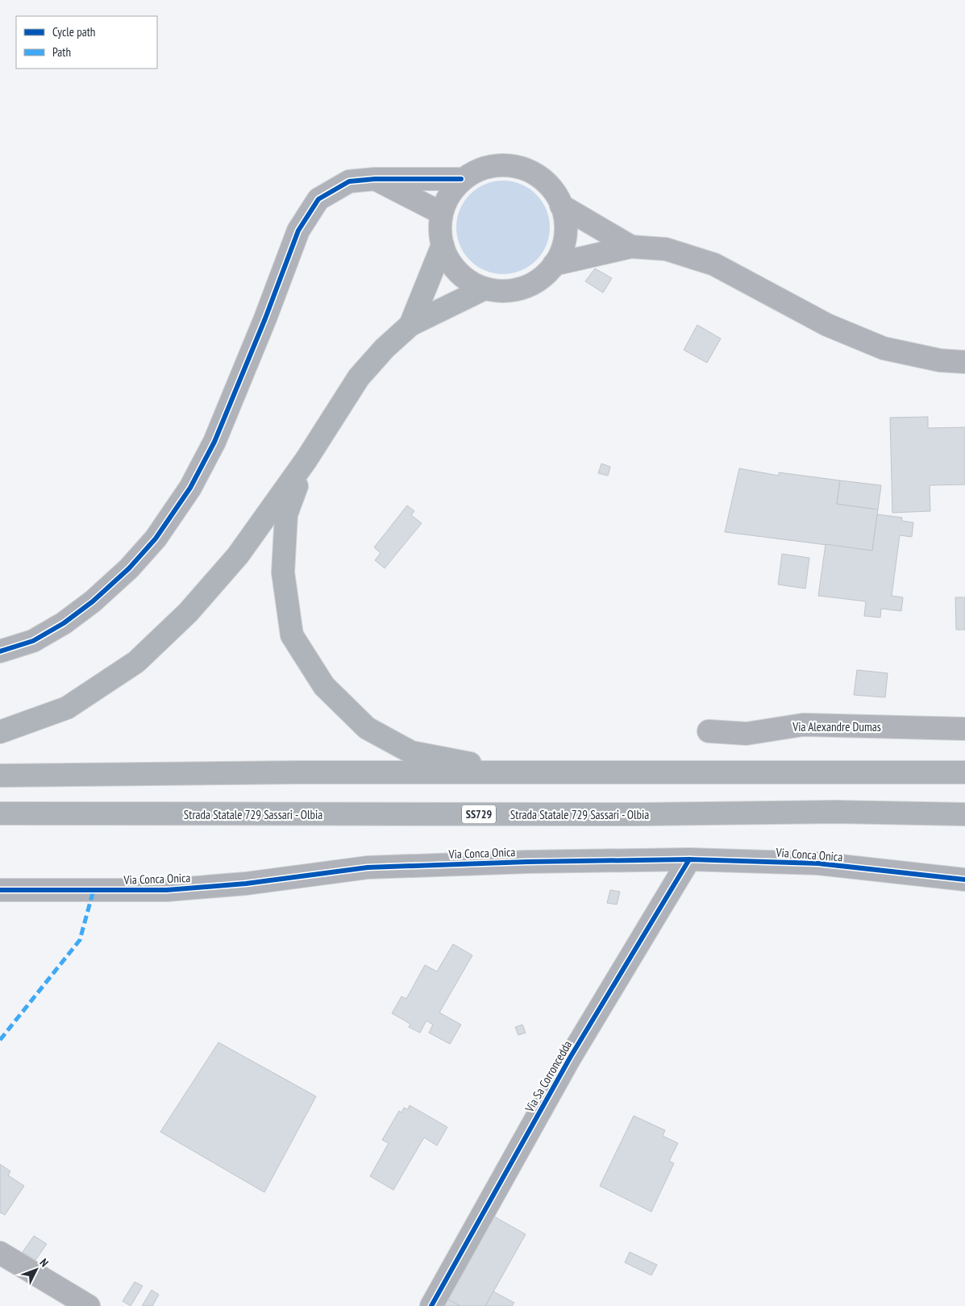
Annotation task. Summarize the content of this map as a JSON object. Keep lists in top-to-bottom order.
{
  "streets": {
    "highway": ["Strada Statale 729 Sassari - Olbia", "SS729"],
    "street": ["Via Alexandre Dumas", "Via Conca Onica", "Via Sa Corroncedda"]
  },
  "crossings": [
    ["Via Conca Onica", "Via Sa Corroncedda"]
  ],
  "legend": ["Cycle path", "Path"],
  "north": "top right"
}
